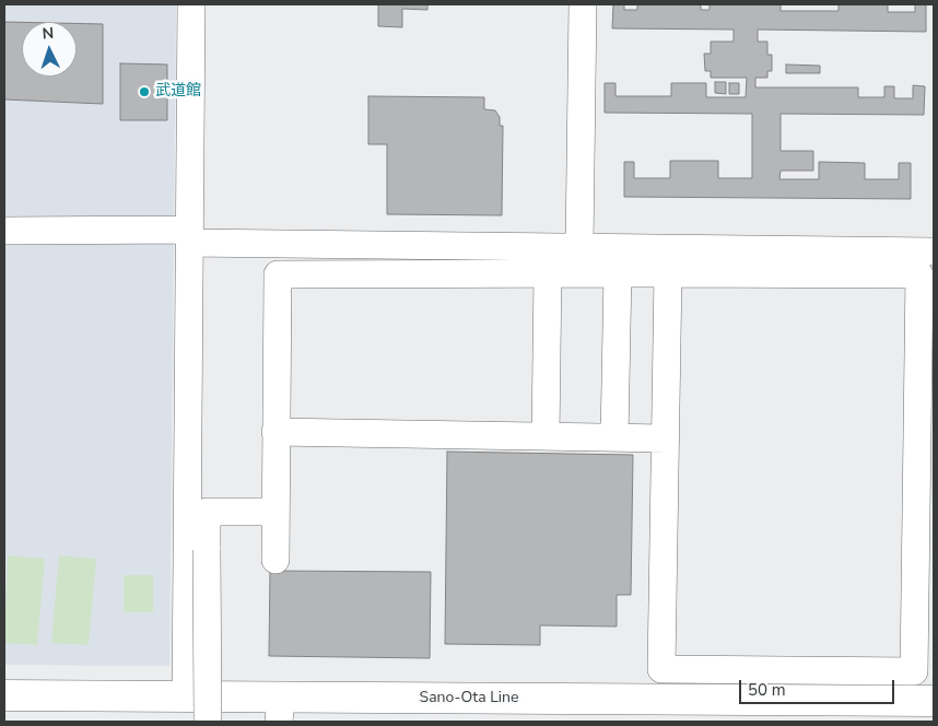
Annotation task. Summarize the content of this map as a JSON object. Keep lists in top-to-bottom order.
{
  "streets": {
    "main road": ["Sano-Ota Line"]
  },
  "places": ["武道館"],
  "scale_bar": "50 m",
  "north": "top"
}
